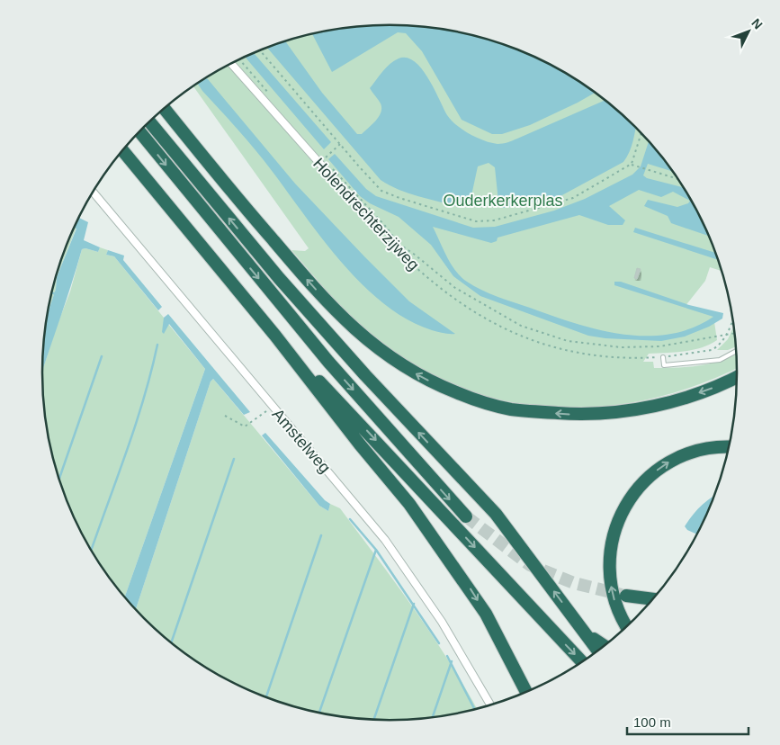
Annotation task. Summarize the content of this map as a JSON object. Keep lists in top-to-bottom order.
{
  "streets": {
    "street": ["Holendrechterzijweg", "Amstelweg"]
  },
  "parks": ["Ouderkerkerplas"],
  "scale_bar": "100 m",
  "north": "top right"
}
